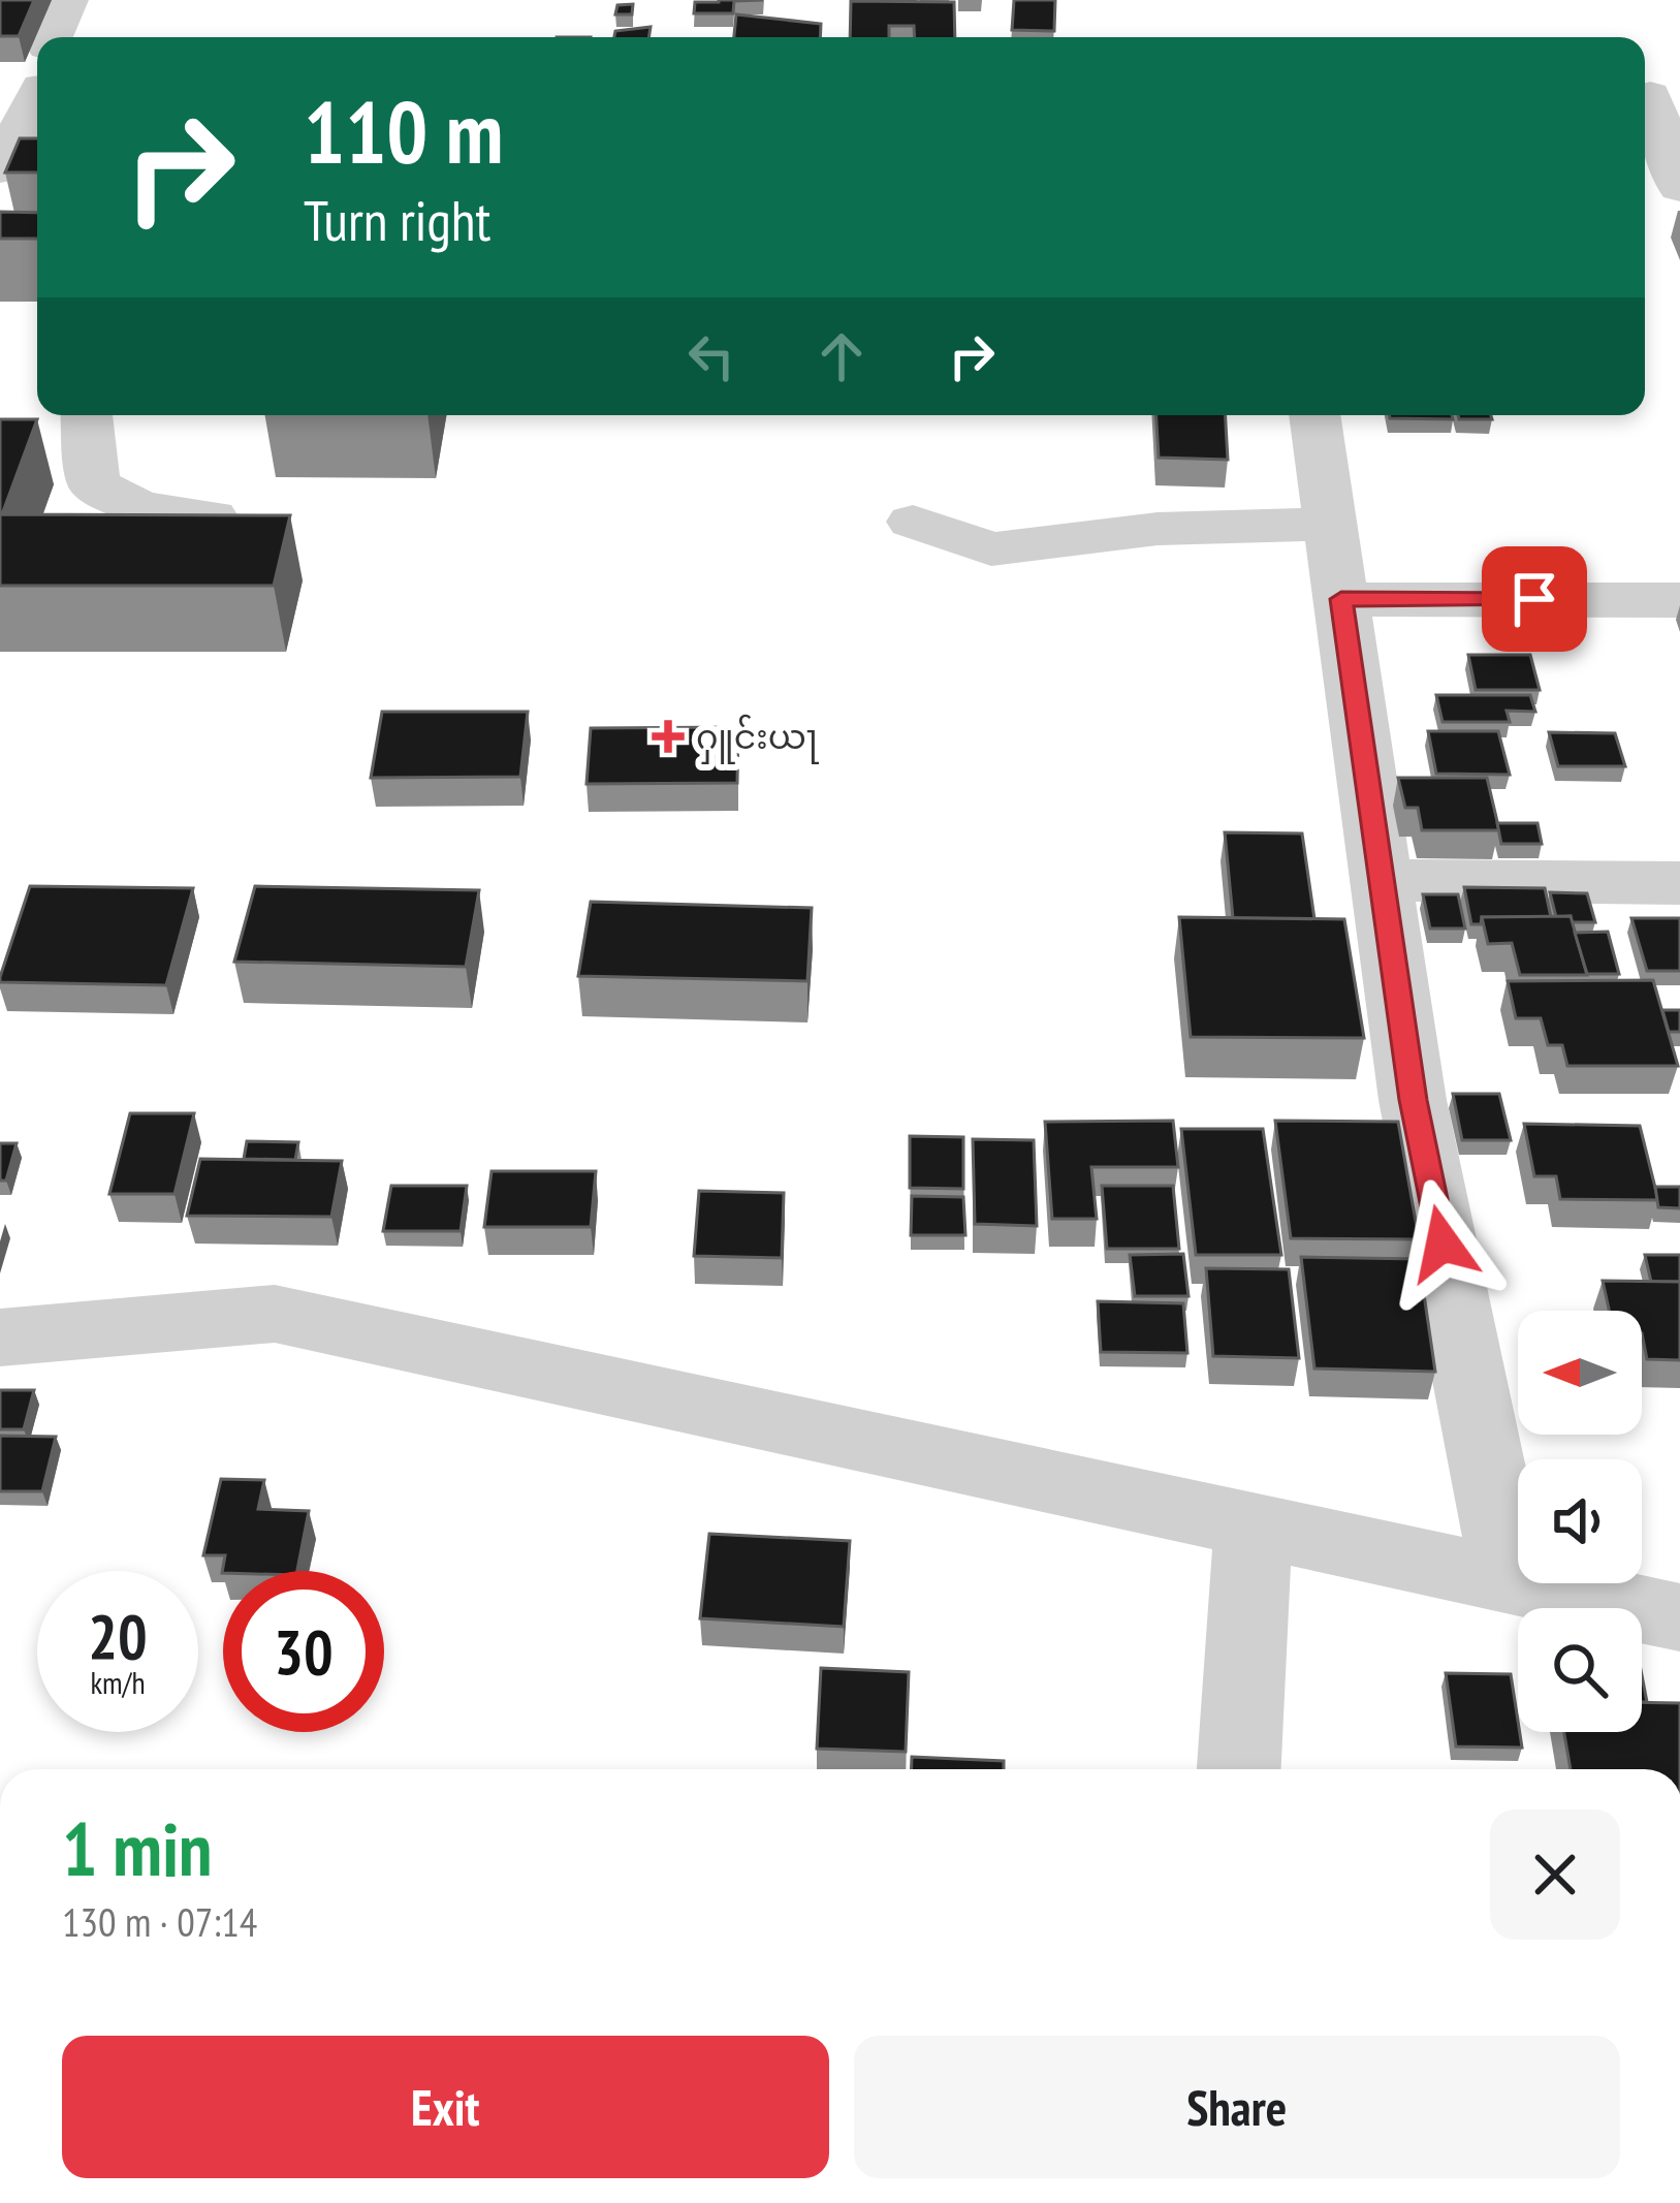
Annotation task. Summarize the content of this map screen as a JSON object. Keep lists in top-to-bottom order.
{
  "places": {
    "health": ["ႁူင်းယႃ"]
  },
  "north": "left",
  "page": {
    "turn": ["110 m", "Turn right"],
    "speed": "20 km/h",
    "limit": "30",
    "heading": ["1 min", "130 m · 07:14"],
    "buttons": ["Exit", "Share"]
  }
}
